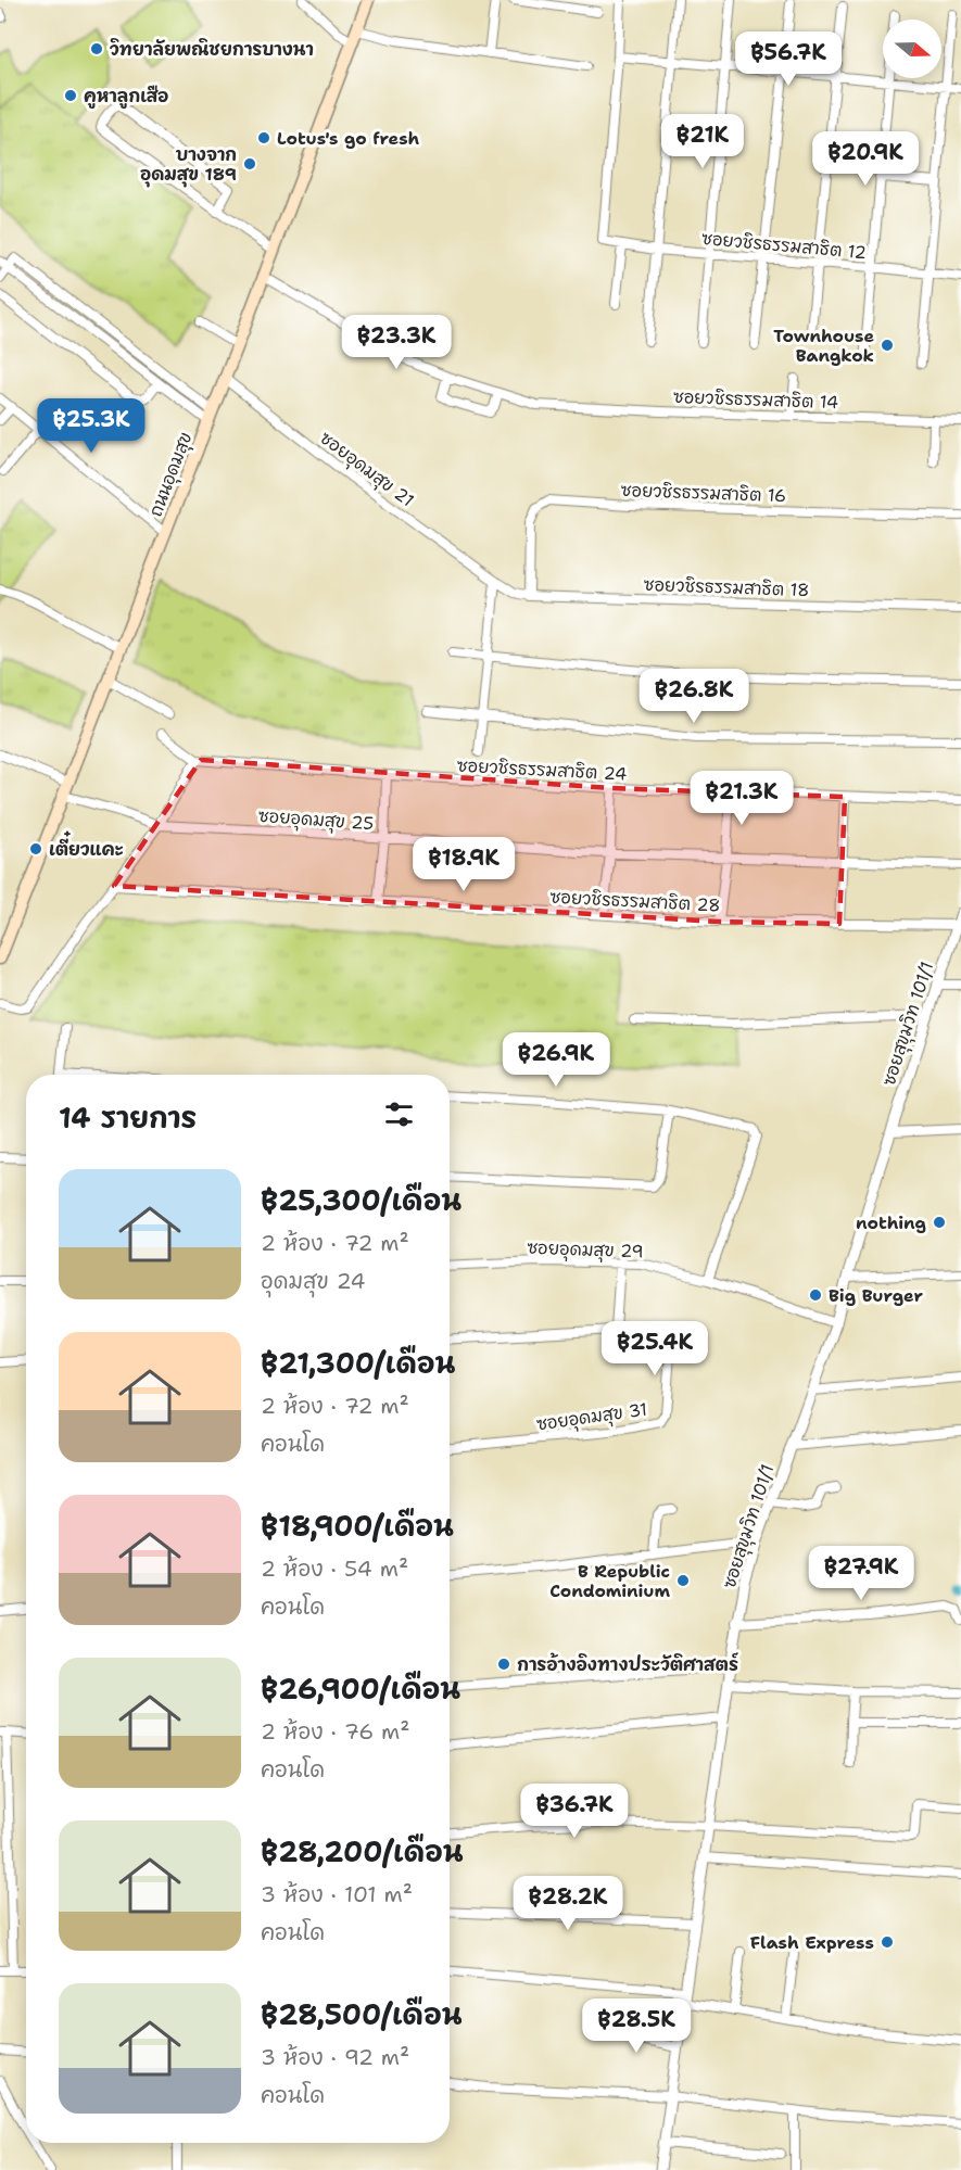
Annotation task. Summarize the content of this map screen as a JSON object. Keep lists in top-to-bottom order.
{
  "streets": {
    "main road": ["ถนนอุดมสุข"],
    "street": [
      "ซอยวชิรธรรมสาธิต 12",
      "ซอยวชิรธรรมสาธิต 14",
      "ซอยอุดมสุข 21",
      "ซอยวชิรธรรมสาธิต 16",
      "ซอยวชิรธรรมสาธิต 18",
      "ซอยวชิรธรรมสาธิต 24",
      "ซอยอุดมสุข 25",
      "ซอยวชิรธรรมสาธิต 28",
      "ซอยสุขุมวิท 101/1",
      "ซอยอุดมสุข 29",
      "ซอยอุดมสุข 31"
    ]
  },
  "crossings": [
    ["ซอยวชิรธรรมสาธิต 14", "ถนนอุดมสุข"],
    ["ซอยอุดมสุข 21", "ถนนอุดมสุข"],
    ["ซอยอุดมสุข 21", "ซอยวชิรธรรมสาธิต 18"],
    ["ถนนอุดมสุข", "ซอยอุดมสุข 25"],
    ["ซอยวชิรธรรมสาธิต 16", "ซอยวชิรธรรมสาธิต 18"],
    ["ซอยวชิรธรรมสาธิต 28", "ซอยสุขุมวิท 101/1"],
    ["ซอยสุขุมวิท 101/1", "ซอยอุดมสุข 29"]
  ],
  "places": [
    "วิทยาลัยพณิชยการบางนา",
    "คูหาลูกเสือ",
    "Lotus's go fresh",
    "บางจาก อุดมสุข 189",
    "Townhouse Bangkok",
    "เตี๋ยวแคะ",
    "nothing",
    "Big Burger",
    "B Republic Condominium",
    "การอ้างอิงทางประวัติศาสตร์",
    "Flash Express"
  ],
  "north": "right",
  "page": {
    "price": [
      "฿56.7K",
      "฿21K",
      "฿20.9K",
      "฿23.3K",
      "฿25.3K",
      "฿26.8K",
      "฿21.3K",
      "฿18.9K",
      "฿26.9K",
      "฿25.4K",
      "฿27.9K",
      "฿36.7K",
      "฿28.2K",
      "฿28.5K"
    ],
    "heading": "14 รายการ",
    "list": [
      {
        "name": "฿25,300/เดือน",
        "note": "2 ห้อง · 72 m² · อุดมสุข 24"
      },
      {
        "name": "฿21,300/เดือน",
        "note": "2 ห้อง · 72 m² · คอนโด"
      },
      {
        "name": "฿18,900/เดือน",
        "note": "2 ห้อง · 54 m² · คอนโด"
      },
      {
        "name": "฿26,900/เดือน",
        "note": "2 ห้อง · 76 m² · คอนโด"
      },
      {
        "name": "฿28,200/เดือน",
        "note": "3 ห้อง · 101 m² · คอนโด"
      },
      {
        "name": "฿28,500/เดือน",
        "note": "3 ห้อง · 92 m² · คอนโด"
      }
    ]
  }
}
